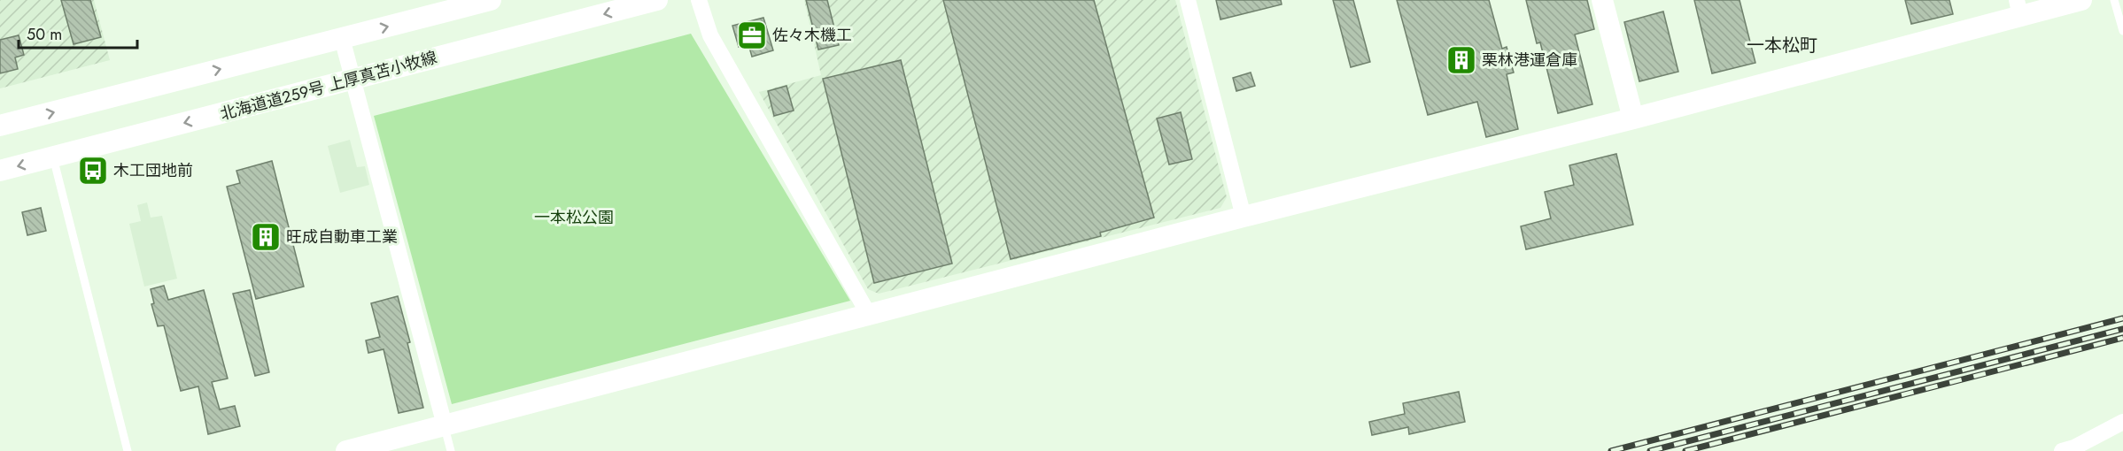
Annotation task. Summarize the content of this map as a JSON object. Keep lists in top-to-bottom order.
{
  "streets": {
    "street": ["北海道道259号 上厚真苫小牧線"]
  },
  "districts": ["一本松町"],
  "parks": ["一本松公園"],
  "places": {
    "office": ["佐々木機工"],
    "building": ["栗林港運倉庫", "旺成自動車工業"],
    "bus stop": ["木工団地前"]
  },
  "scale_bar": "50 m"
}
